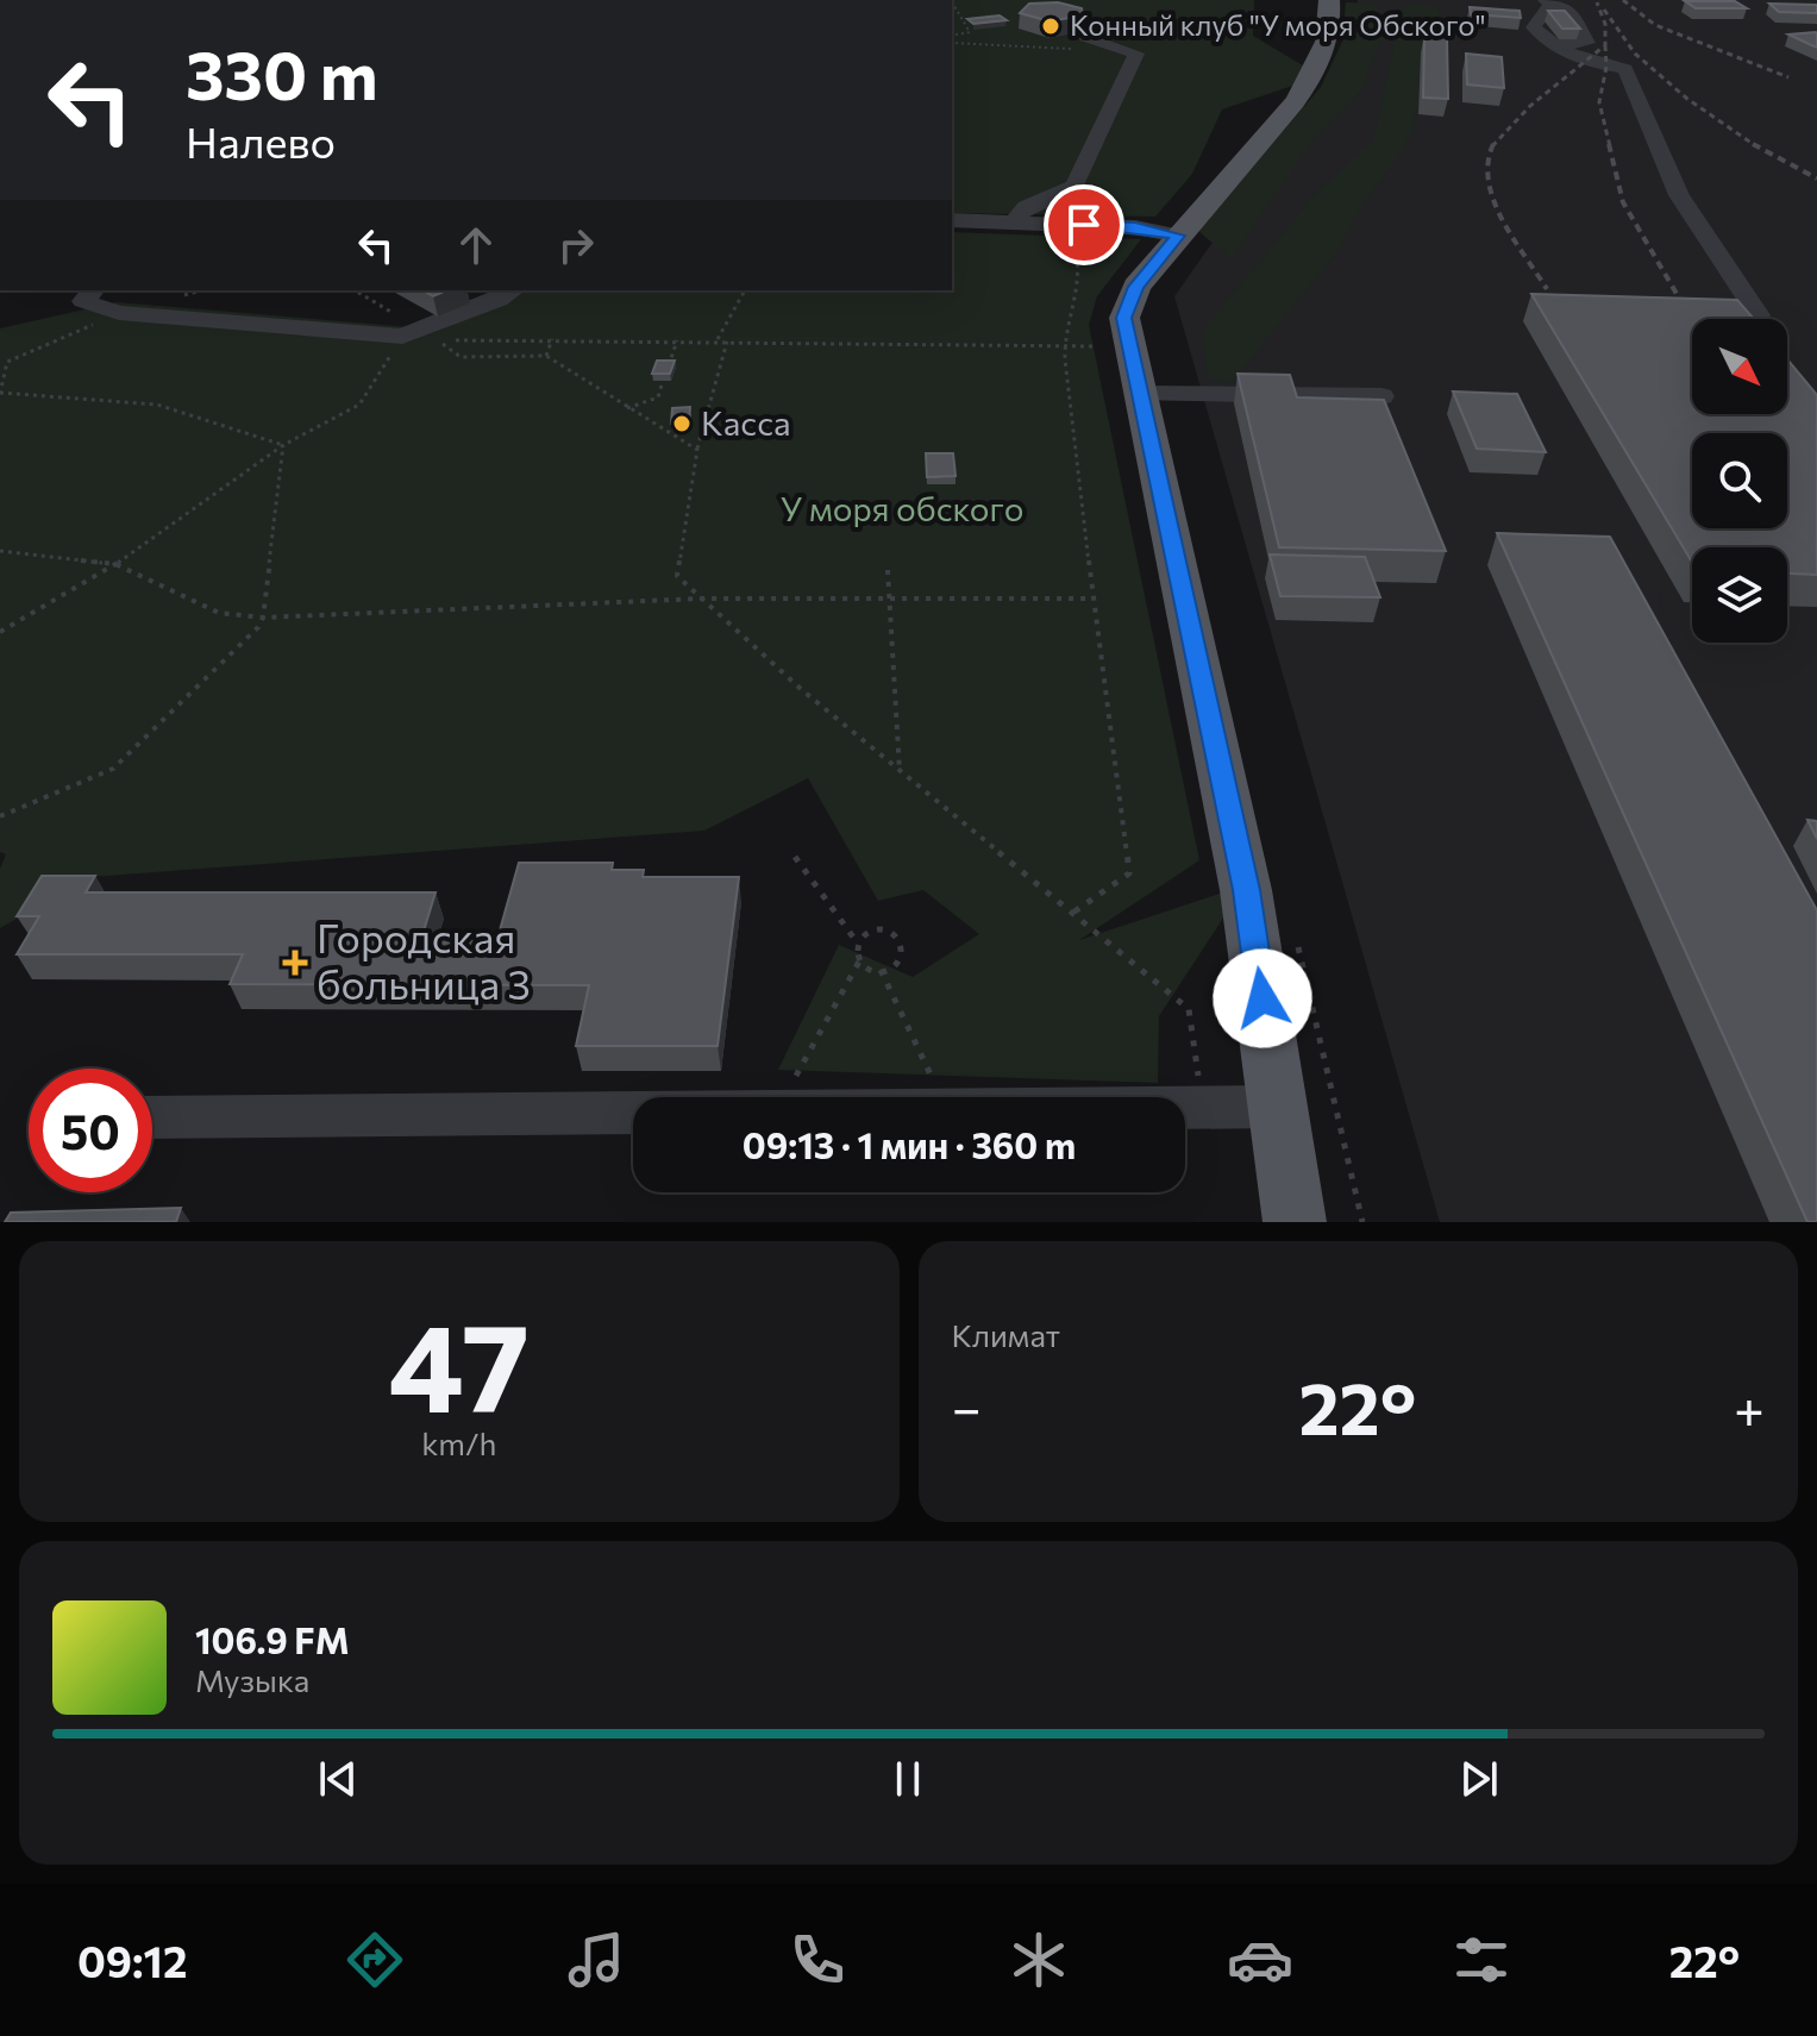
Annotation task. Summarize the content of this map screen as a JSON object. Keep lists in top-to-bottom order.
{
  "parks": ["У моря обского"],
  "places": {
    "other": ["Конный клуб \"У моря Обского\"", "Касса"],
    "health": ["Городская больница 3"]
  },
  "north": "bottom right",
  "page": {
    "turn": ["330 m", "Налево"],
    "limit": "50",
    "trip": "09:13 · 1 мин · 360 m",
    "tile": [
      ["47", "km/h"],
      "Климат"
    ],
    "heat": ["−", "22°", "+"],
    "song": ["106.9 FM", "Музыка"],
    "tabs": ["09:12", "22°"]
  }
}
